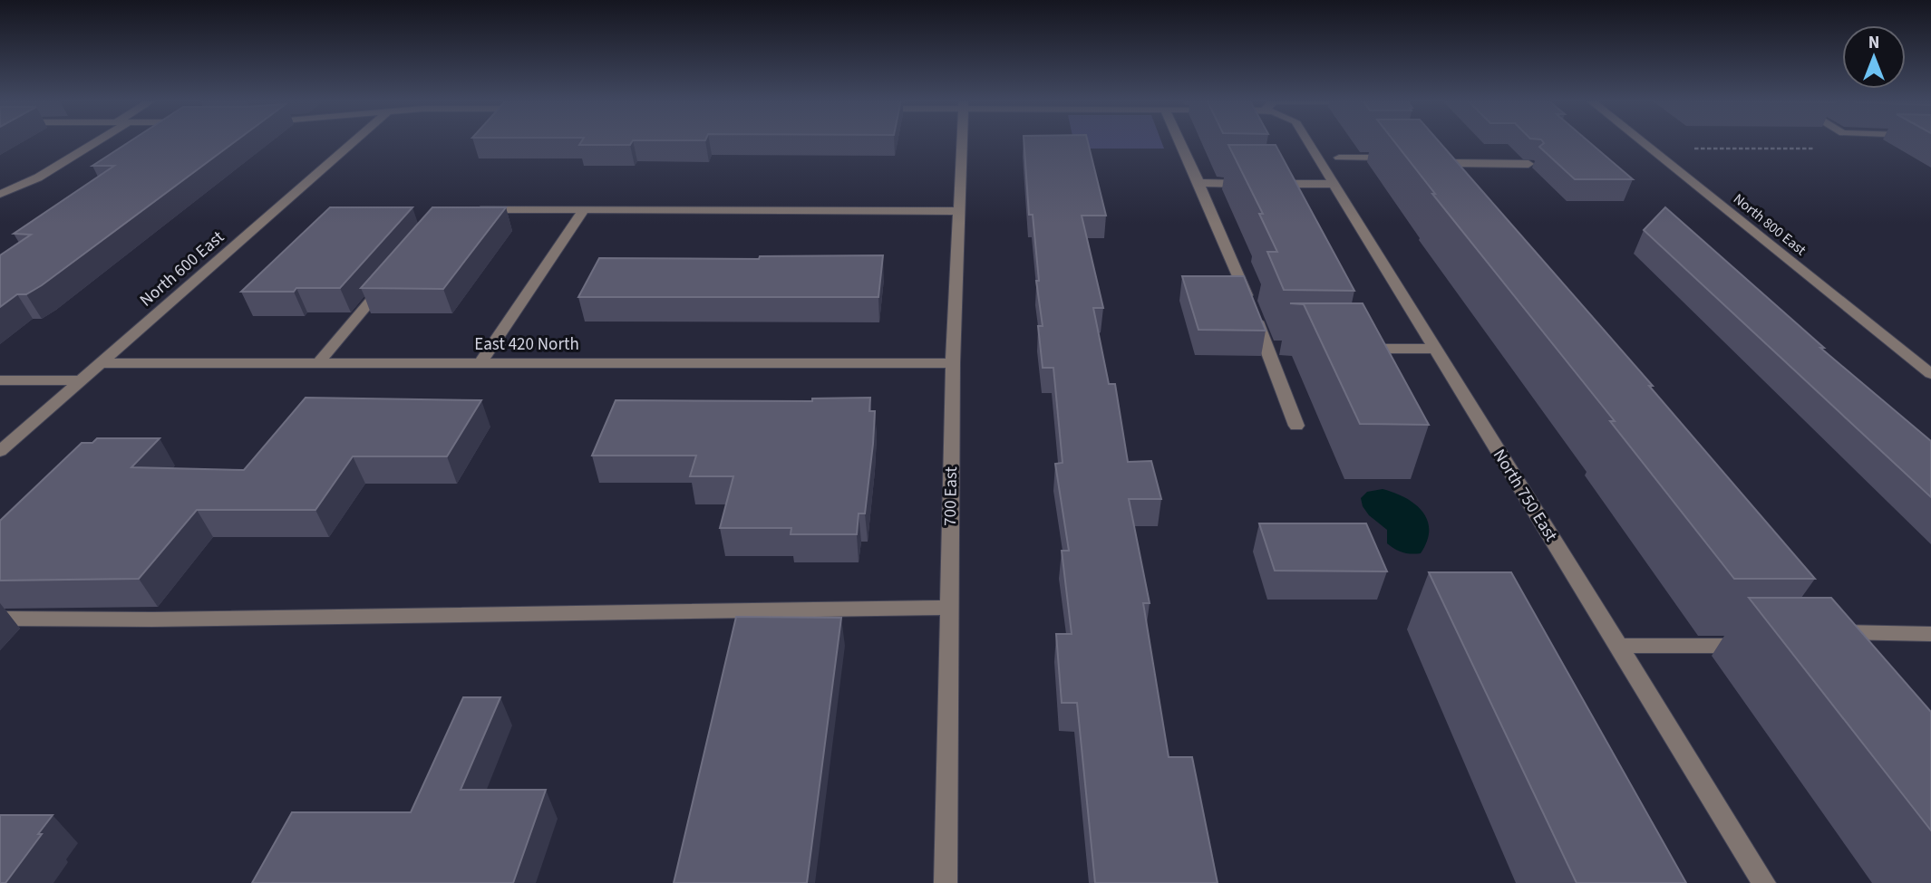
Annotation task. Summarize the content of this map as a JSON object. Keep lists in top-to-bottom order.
{
  "streets": {
    "street": [
      "North 800 East",
      "North 600 East",
      "East 420 North",
      "North 750 East",
      "700 East"
    ]
  },
  "crossings": [
    ["North 600 East", "East 420 North"],
    ["East 420 North", "700 East"]
  ],
  "north": "top"
}
